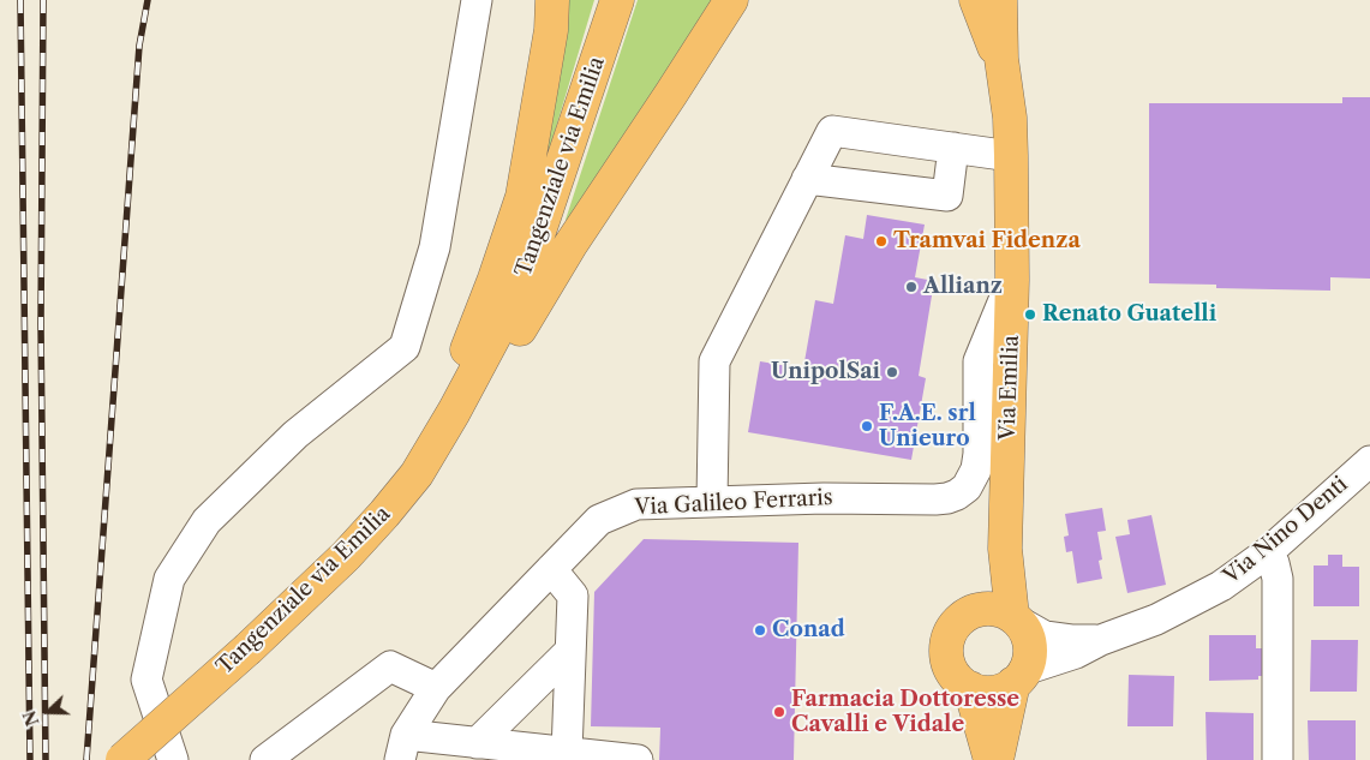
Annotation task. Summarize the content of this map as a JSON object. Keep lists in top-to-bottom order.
{
  "streets": {
    "main road": ["Tangenziale via Emilia", "Via Emilia"],
    "street": ["Via Galileo Ferraris", "Via Nino Denti"]
  },
  "crossings": [
    ["Via Emilia", "Via Galileo Ferraris"],
    ["Via Emilia", "Via Nino Denti"]
  ],
  "places": [
    "Tramvai Fidenza",
    "Allianz",
    "Renato Guatelli",
    "UnipolSai",
    "F.A.E. srl Unieuro",
    "Conad",
    "Farmacia Dottoresse Cavalli e Vidale"
  ],
  "north": "left"
}
